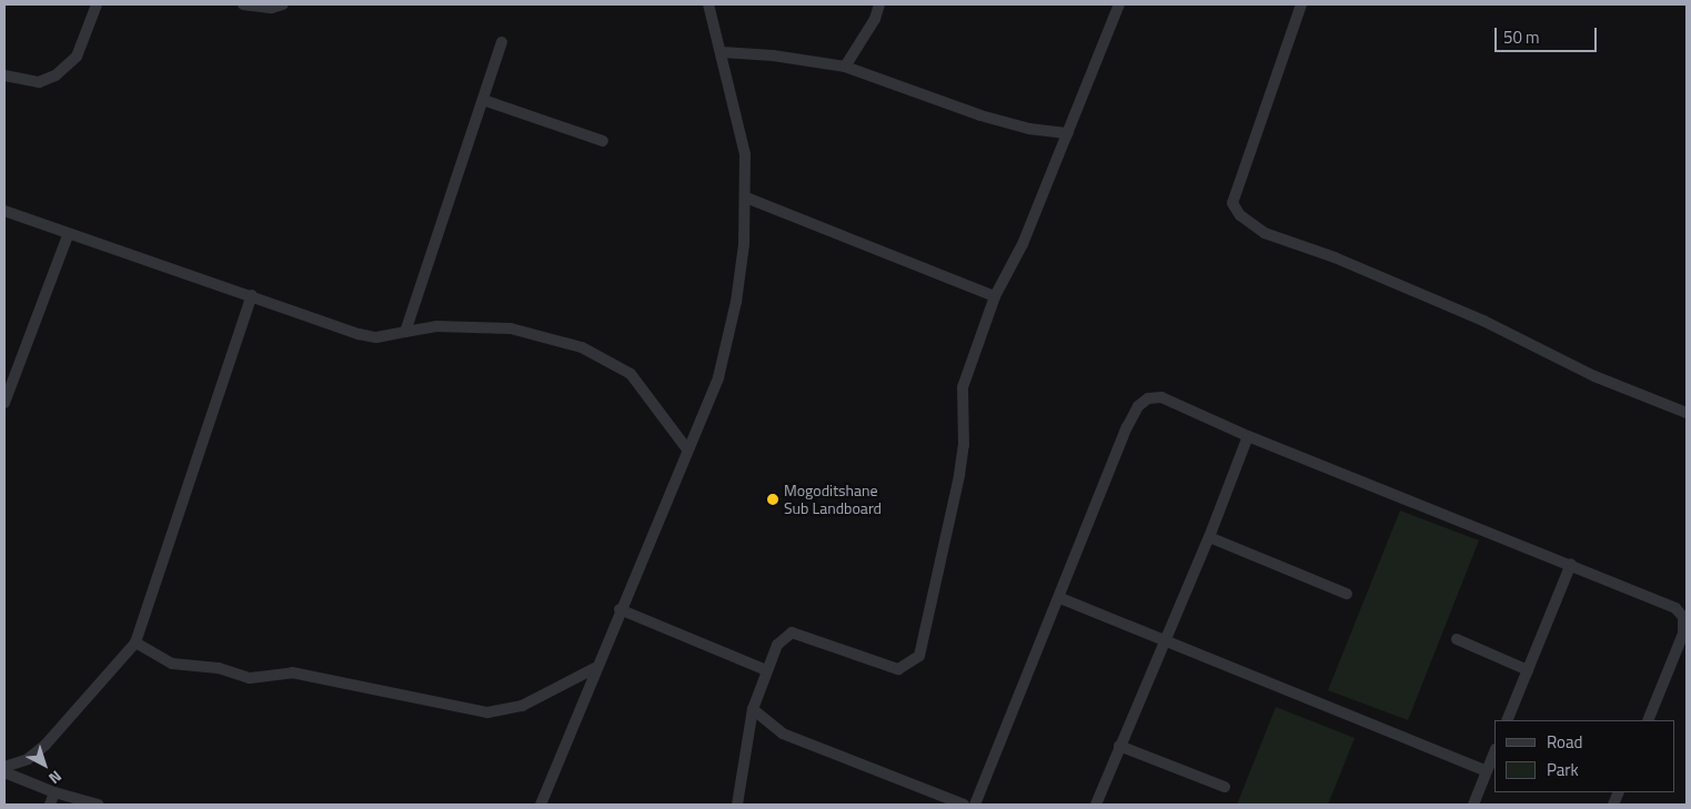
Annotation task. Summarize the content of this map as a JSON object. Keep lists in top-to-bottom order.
{
  "places": ["Mogoditshane Sub Landboard"],
  "legend": ["Road", "Park"],
  "scale_bar": "50 m",
  "north": "bottom right"
}
